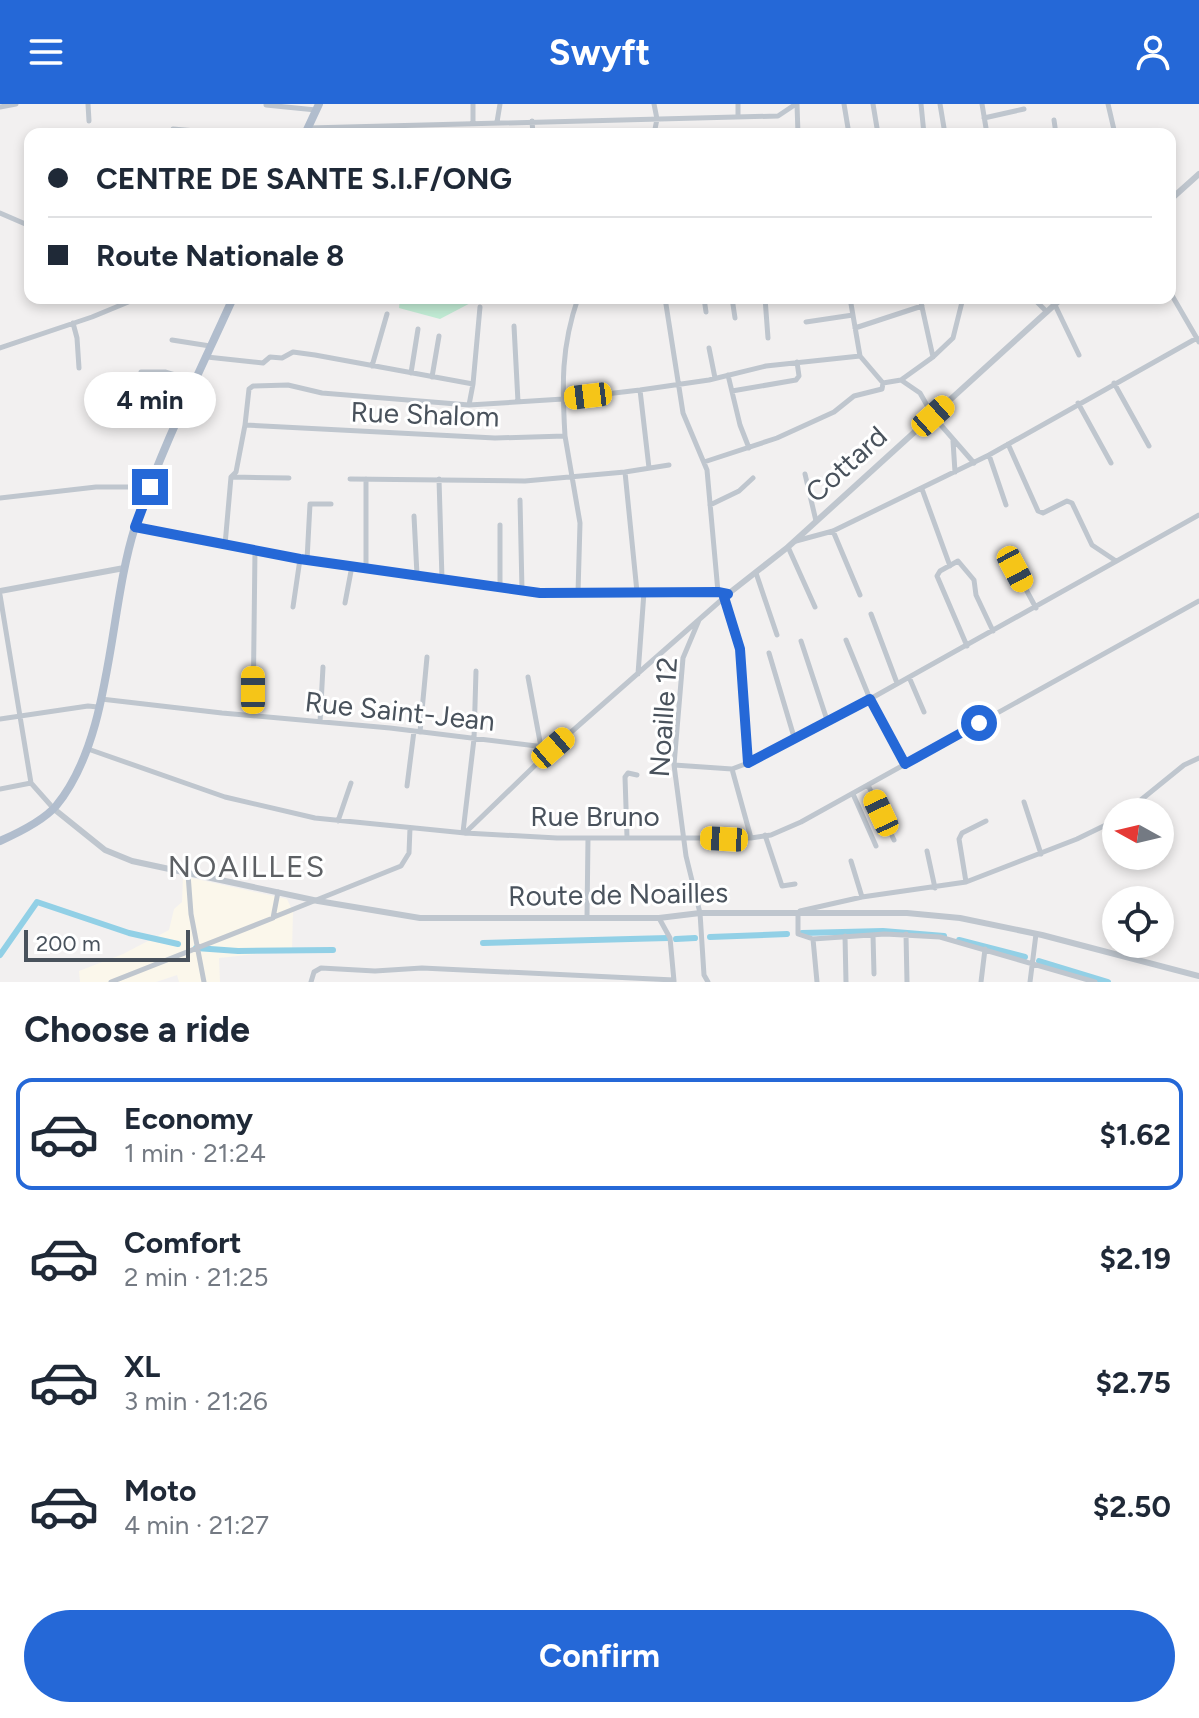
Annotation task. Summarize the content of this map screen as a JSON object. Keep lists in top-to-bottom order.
{
  "streets": {
    "street": [
      "Rue Shalom",
      "Cottard",
      "Rue Saint-Jean",
      "Noaille 12",
      "Rue Bruno",
      "Route de Noailles"
    ]
  },
  "crossings": [
    ["Noaille 12", "Rue Bruno"],
    ["Noaille 12", "Route de Noailles"]
  ],
  "districts": ["NOAILLES"],
  "scale_bar": "200 m",
  "north": "left",
  "page": {
    "header": "Swyft",
    "banner": ["CENTRE DE SANTE S.I.F/ONG", "Route Nationale 8"],
    "bubble": "4 min",
    "scale": "200 m",
    "heading": "Choose a ride",
    "list": [
      {
        "name": "Economy",
        "note": "1 min · 21:24",
        "value": "$1.62"
      },
      {
        "name": "Comfort",
        "note": "2 min · 21:25",
        "value": "$2.19"
      },
      {
        "name": "XL",
        "note": "3 min · 21:26",
        "value": "$2.75"
      },
      {
        "name": "Moto",
        "note": "4 min · 21:27",
        "value": "$2.50"
      }
    ],
    "buttons": "Confirm"
  }
}
